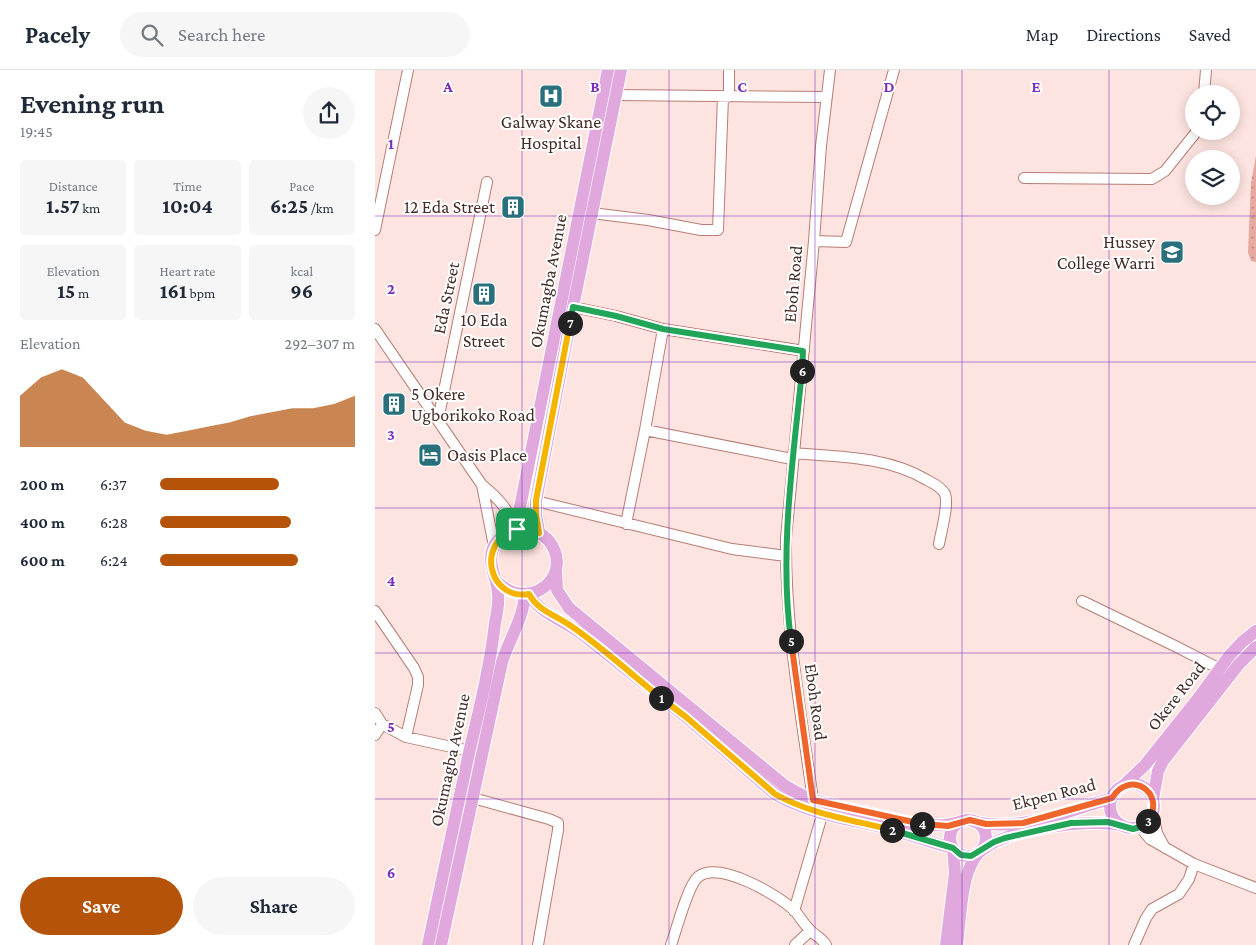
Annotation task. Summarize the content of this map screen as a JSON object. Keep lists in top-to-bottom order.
{
  "streets": {
    "main road": ["Okumagba Avenue", "Okere Road", "Ekpen Road"],
    "street": ["Eboh Road", "Eda Street"]
  },
  "crossings": [
    ["Okere Road", "Ekpen Road"]
  ],
  "places": {
    "hospital": ["Galway Skane Hospital"],
    "building": ["12 Eda Street", "10 Eda Street", "5 Okere Ugborikoko Road"],
    "school or university": ["Hussey College Warri"],
    "hotel": ["Oasis Place"]
  },
  "page": {
    "header": "Pacely",
    "search": "Search here",
    "nav": ["Map", "Directions", "Saved"],
    "heading": ["Evening run", "19:45"],
    "stats": [
      ["Distance", "1.57 km"],
      ["Time", "10:04"],
      ["Pace", "6:25 /km"],
      ["Elevation", "15 m"],
      ["Heart rate", "161 bpm"],
      ["kcal", "96"]
    ],
    "pins": [
      "7",
      "6",
      "5",
      "1",
      "3",
      "4",
      "2"
    ],
    "chart": ["Elevation", "292–307 m"],
    "list": [
      {
        "name": "200 m",
        "note": "6:37"
      },
      {
        "name": "400 m",
        "note": "6:28"
      },
      {
        "name": "600 m",
        "note": "6:24"
      }
    ],
    "buttons": ["Save", "Share"]
  },
  "grid": {
    "columns": [
      "A",
      "B",
      "C",
      "D",
      "E"
    ],
    "rows": [
      "1",
      "2",
      "3",
      "4",
      "5",
      "6"
    ]
  }
}
